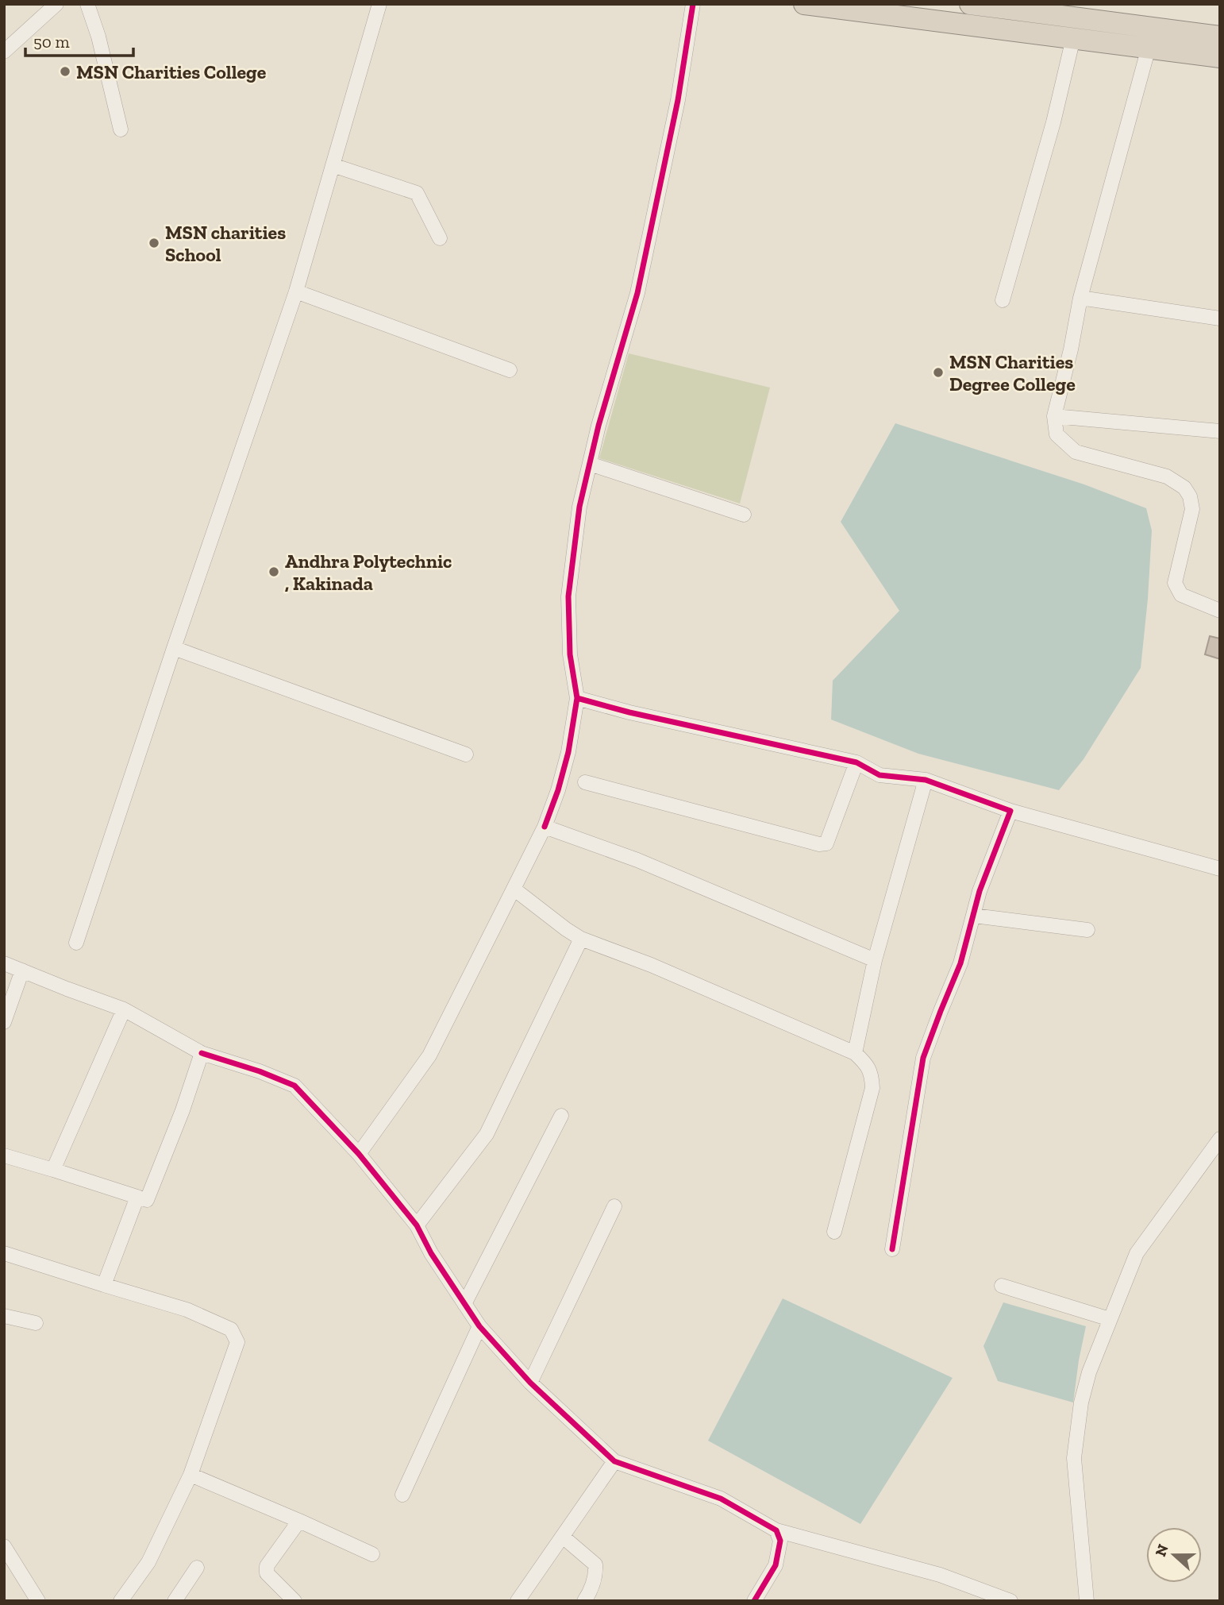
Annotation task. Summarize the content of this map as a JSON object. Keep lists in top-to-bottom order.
{
  "places": [
    "MSN Charities College",
    "MSN charities School",
    "MSN Charities Degree College",
    "Andhra Polytechnic , Kakinada"
  ],
  "scale_bar": "50 m",
  "north": "left"
}
